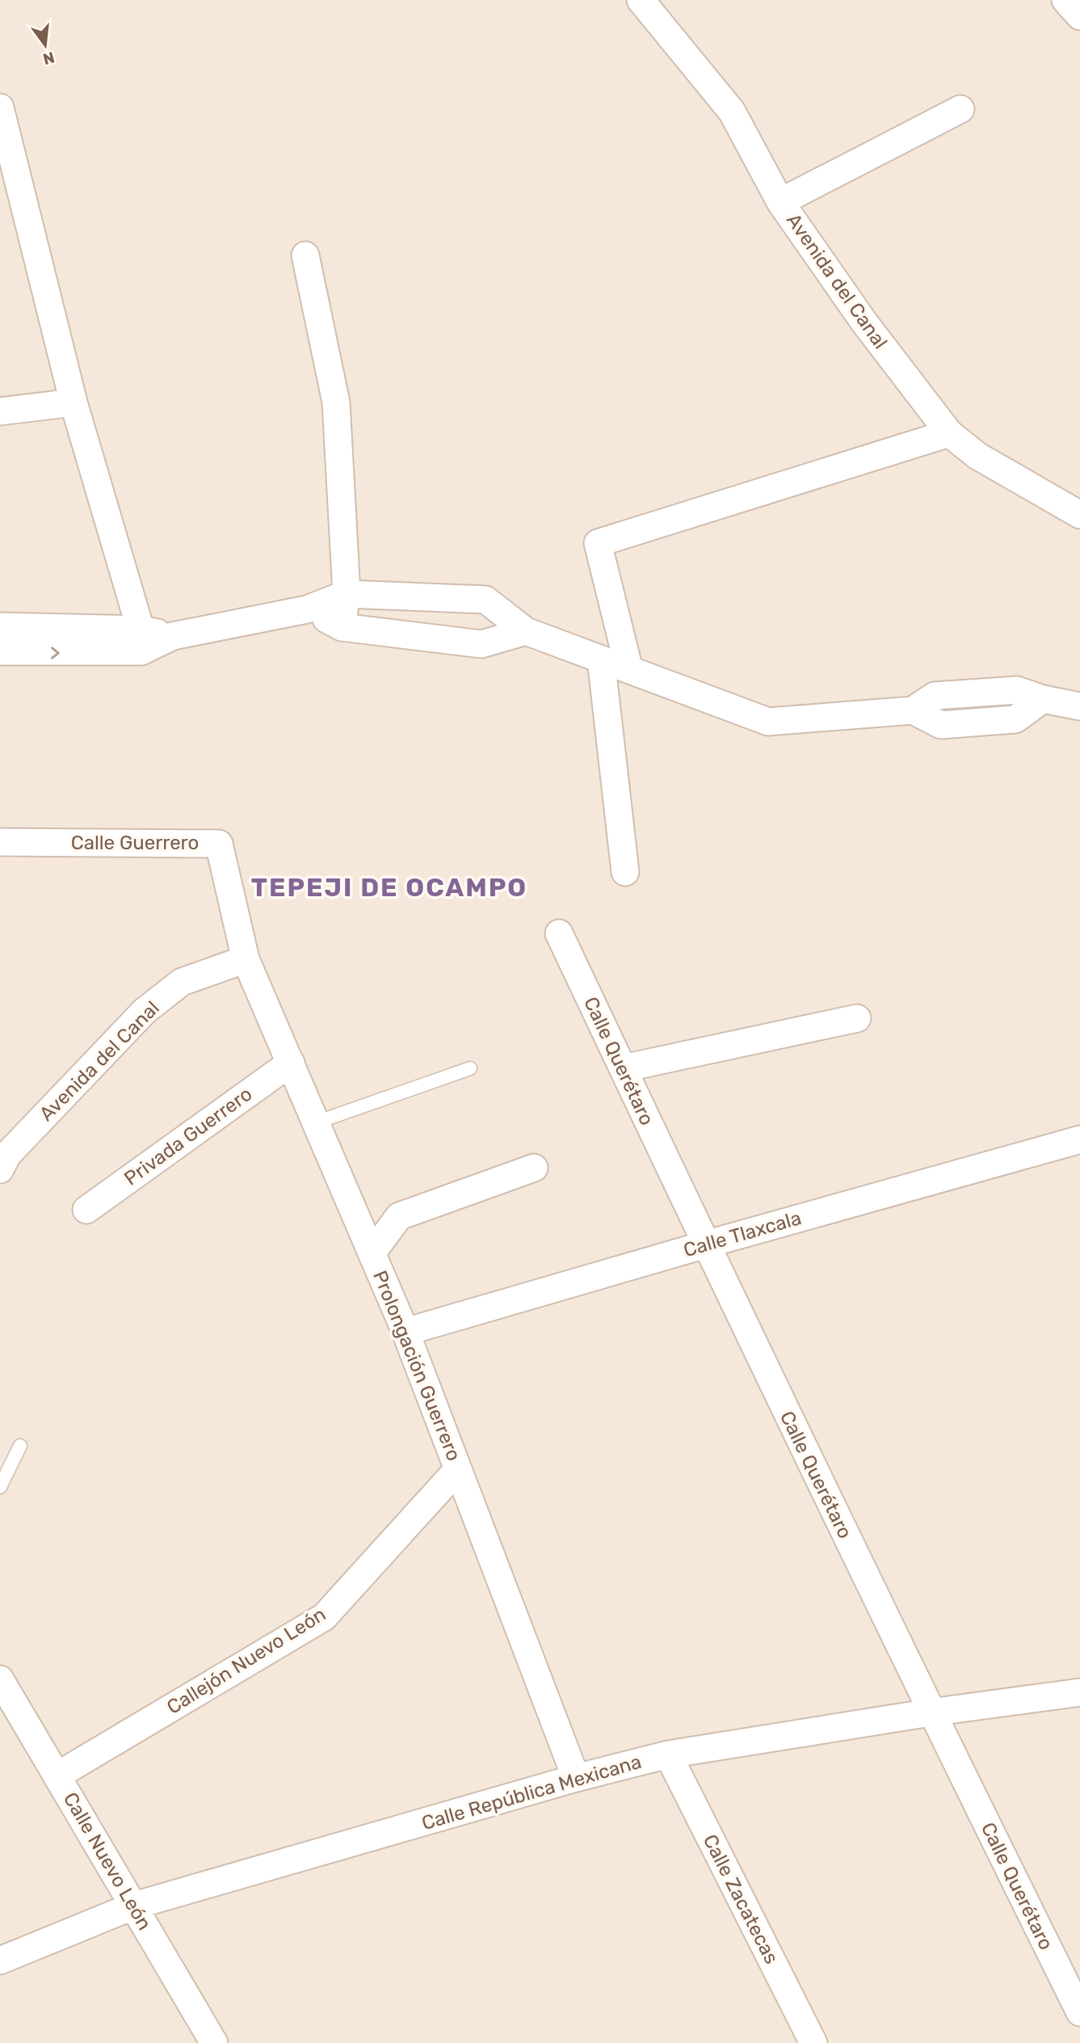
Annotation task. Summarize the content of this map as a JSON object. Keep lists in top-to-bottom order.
{
  "streets": {
    "street": [
      "Avenida del Canal",
      "Calle Guerrero",
      "Calle Querétaro",
      "Privada Guerrero",
      "Calle Tlaxcala",
      "Prolongación Guerrero",
      "Callejón Nuevo León",
      "Calle República Mexicana",
      "Calle Nuevo León",
      "Calle Zacatecas"
    ]
  },
  "crossings": [
    ["Avenida del Canal", "Calle Guerrero"],
    ["Avenida del Canal", "Prolongación Guerrero"],
    ["Calle Guerrero", "Prolongación Guerrero"],
    ["Calle Querétaro", "Calle Tlaxcala"],
    ["Calle Querétaro", "Calle República Mexicana"],
    ["Privada Guerrero", "Prolongación Guerrero"],
    ["Calle Tlaxcala", "Prolongación Guerrero"],
    ["Prolongación Guerrero", "Callejón Nuevo León"],
    ["Prolongación Guerrero", "Calle República Mexicana"],
    ["Callejón Nuevo León", "Calle Nuevo León"],
    ["Calle República Mexicana", "Calle Nuevo León"],
    ["Calle República Mexicana", "Calle Zacatecas"]
  ],
  "districts": ["TEPEJI DE OCAMPO"],
  "north": "bottom"
}
